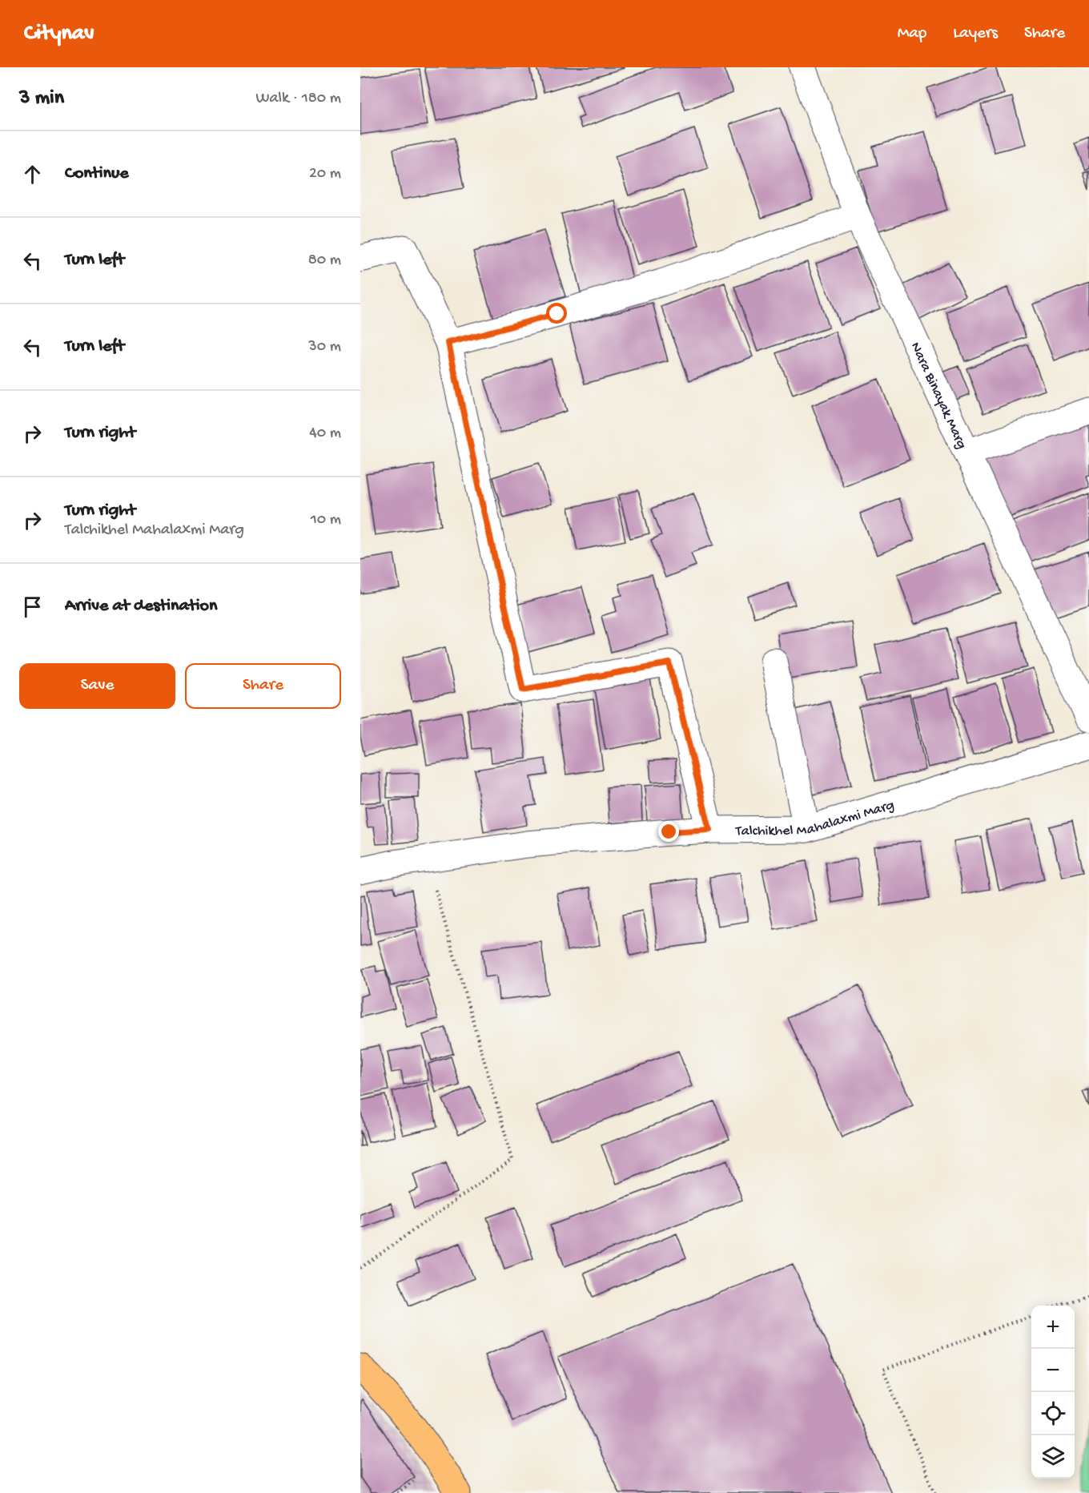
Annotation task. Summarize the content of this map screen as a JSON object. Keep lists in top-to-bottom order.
{
  "streets": {
    "street": ["Nara Binayak Marg", "Talchikhel Mahalaxmi Marg"]
  },
  "page": {
    "header": "Citynav",
    "nav": ["Map", "Layers", "Share"],
    "heading": ["3 min", "Walk · 180 m"],
    "list": [
      ["Continue", "20 m"],
      ["Turn left", "80 m"],
      ["Turn left", "30 m"],
      ["Turn right", "40 m"],
      ["Turn right", "Talchikhel Mahalaxmi Marg", "10 m"],
      "Arrive at destination"
    ],
    "buttons": ["Save", "Share"],
    "map_buttons": ["+", "−"]
  }
}
